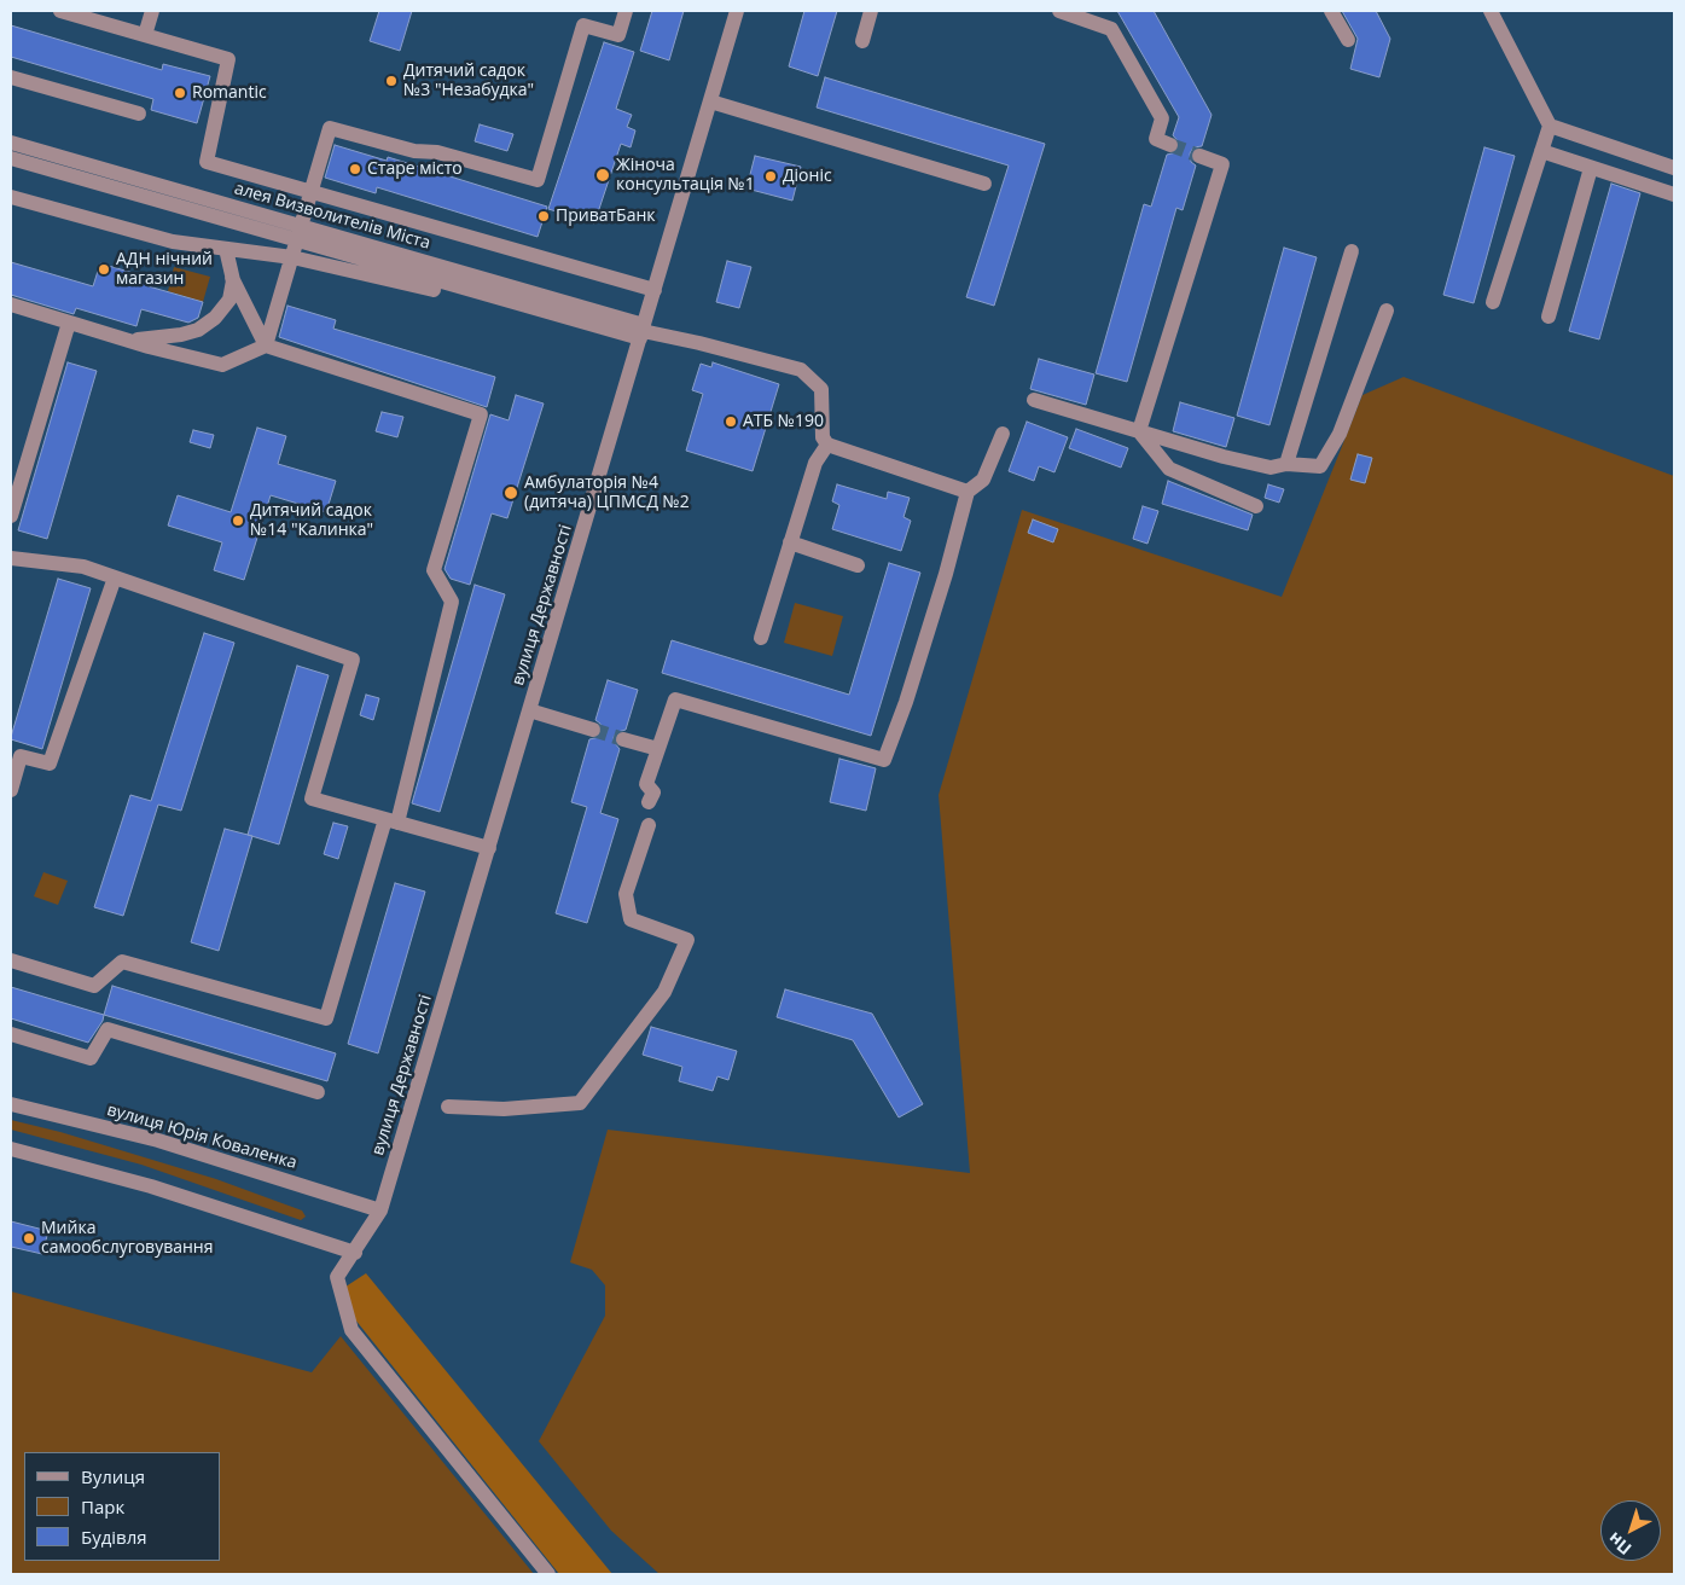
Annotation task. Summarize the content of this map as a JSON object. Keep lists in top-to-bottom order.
{
  "streets": {
    "street": ["алея Визволителів Міста", "вулиця Державності", "вулиця Юрія Коваленка"]
  },
  "crossings": [
    ["алея Визволителів Міста", "вулиця Державності"],
    ["вулиця Державності", "вулиця Юрія Коваленка"]
  ],
  "places": [
    "Дитячий садок №3 \"Незабудка\"",
    "Romantic",
    "Старе місто",
    "Жіноча консультація №1",
    "Діоніс",
    "ПриватБанк",
    "АДН нічний магазин",
    "АТБ №190",
    "Амбулаторія №4 (дитяча) ЦПМСД №2",
    "Дитячий садок №14 \"Калинка\"",
    "Мийка самообслуговування"
  ],
  "legend": ["Вулиця", "Парк", "Будівля"],
  "north": "bottom left"
}
